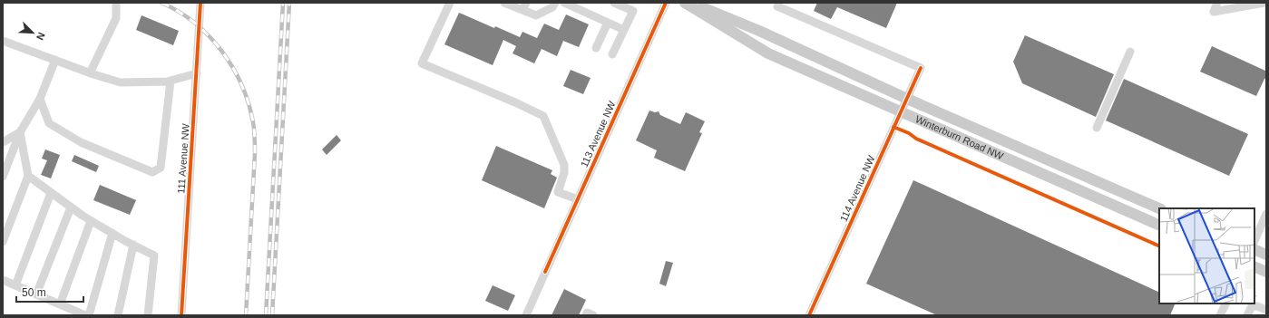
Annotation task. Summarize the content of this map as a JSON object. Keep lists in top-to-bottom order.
{
  "streets": {
    "main road": ["Winterburn Road NW"],
    "street": ["113 Avenue NW", "111 Avenue NW", "114 Avenue NW"]
  },
  "crossings": [
    ["Winterburn Road NW", "114 Avenue NW"]
  ],
  "scale_bar": "50 m",
  "north": "bottom right"
}
